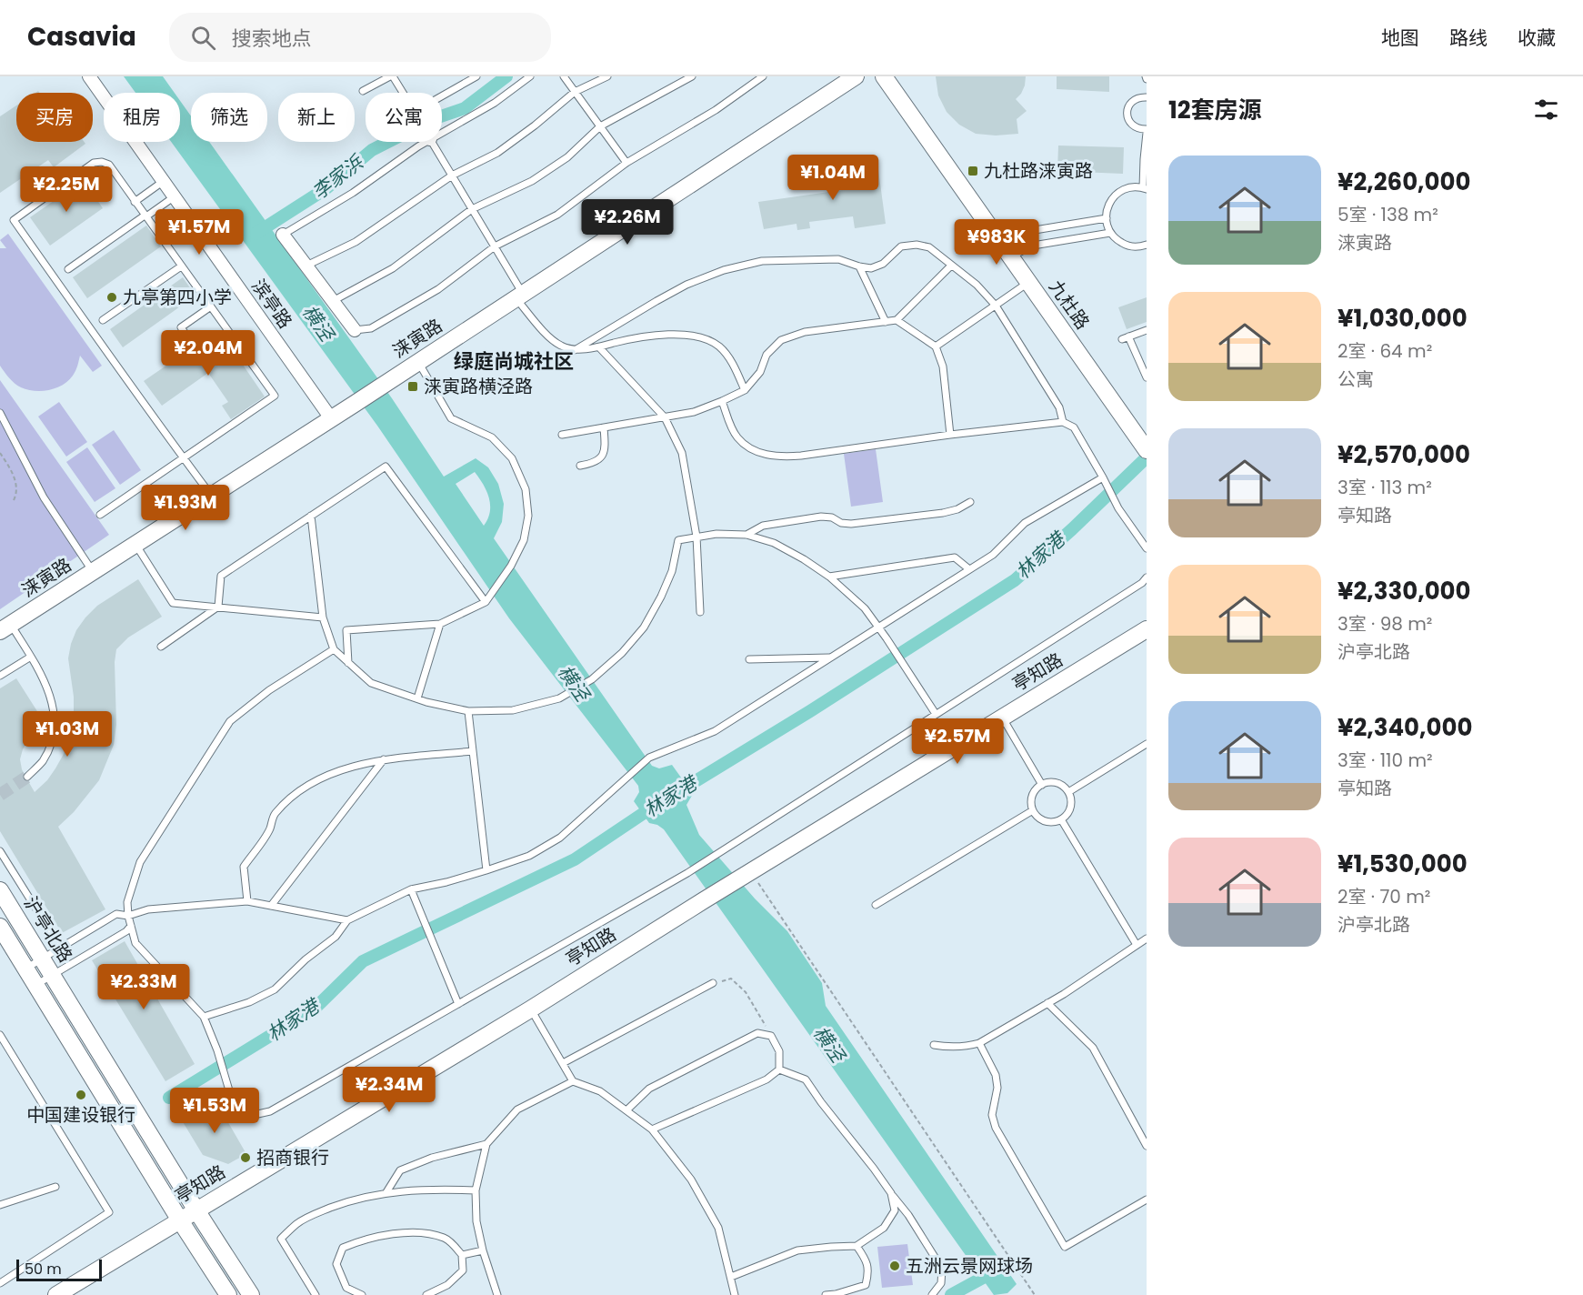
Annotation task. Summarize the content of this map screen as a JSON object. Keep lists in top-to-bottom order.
{
  "streets": {
    "street": [
      "滨亭路",
      "九杜路",
      "涞寅路",
      "亭知路",
      "沪亭北路"
    ]
  },
  "crossings": [
    ["滨亭路", "涞寅路"],
    ["亭知路", "沪亭北路"]
  ],
  "districts": ["绿庭尚城社区"],
  "water": ["李家浜", "横泾", "林家港"],
  "places": {
    "transit": ["九杜路涞寅路", "涞寅路横泾路"],
    "other": [
      "九亭第四小学",
      "中国建设银行",
      "招商银行",
      "五洲云景网球场"
    ]
  },
  "scale_bar": "50 m",
  "page": {
    "header": "Casavia",
    "search": "搜索地点",
    "nav": ["地图", "路线", "收藏"],
    "heading": "12套房源",
    "chip": [
      "买房",
      "租房",
      "筛选",
      "新上",
      "公寓"
    ],
    "list": [
      {
        "name": "¥2,260,000",
        "note": "5室 · 138 m² · 涞寅路"
      },
      {
        "name": "¥1,030,000",
        "note": "2室 · 64 m² · 公寓"
      },
      {
        "name": "¥2,570,000",
        "note": "3室 · 113 m² · 亭知路"
      },
      {
        "name": "¥2,330,000",
        "note": "3室 · 98 m² · 沪亭北路"
      },
      {
        "name": "¥2,340,000",
        "note": "3室 · 110 m² · 亭知路"
      },
      {
        "name": "¥1,530,000",
        "note": "2室 · 70 m² · 沪亭北路"
      }
    ],
    "price": [
      "¥1.04M",
      "¥2.25M",
      "¥2.26M",
      "¥1.57M",
      "¥983K",
      "¥2.04M",
      "¥1.93M",
      "¥1.03M",
      "¥2.57M",
      "¥2.33M",
      "¥2.34M",
      "¥1.53M"
    ],
    "scale": "50 m"
  }
}
